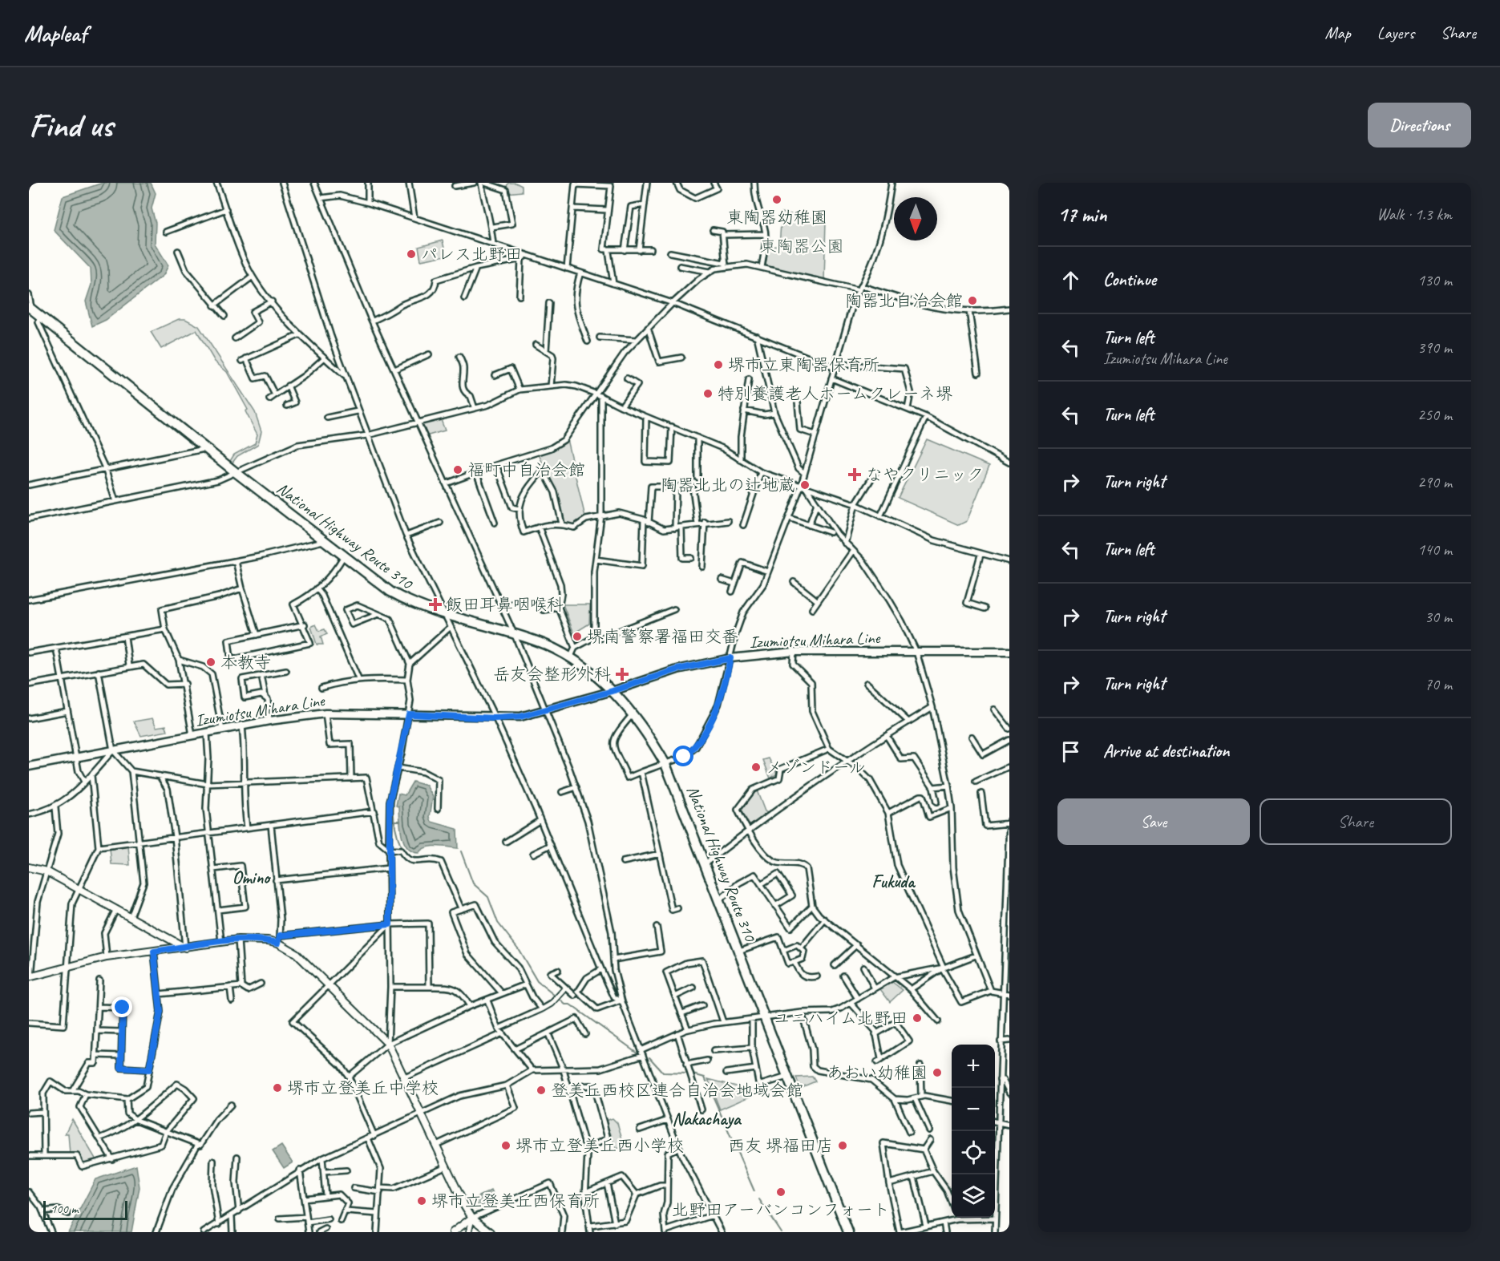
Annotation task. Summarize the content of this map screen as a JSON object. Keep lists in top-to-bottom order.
{
  "streets": {
    "highway": ["National Highway Route 310"],
    "main road": ["Izumiotsu Mihara Line"]
  },
  "crossings": [
    ["National Highway Route 310", "Izumiotsu Mihara Line"]
  ],
  "districts": ["Omino", "Fukuda", "Nakachaya"],
  "parks": ["東陶器公園"],
  "places": {
    "other": [
      "東陶器幼稚園",
      "パレス北野田",
      "陶器北自治会館",
      "堺市立東陶器保育所",
      "特別養護老人ホームクレーネ堺",
      "福町中自治会館",
      "陶器北北の辻地蔵",
      "堺南警察署福田交番",
      "本教寺",
      "メゾンドール",
      "ユニハイム北野田",
      "あおい幼稚園",
      "堺市立登美丘中学校",
      "登美丘西校区連合自治会地域会館",
      "堺市立登美丘西小学校",
      "西友 堺福田店",
      "北野田アーバンコンフォート",
      "堺市立登美丘西保育所"
    ],
    "health": ["なやクリニック", "飯田耳鼻咽喉科", "岳友会整形外科"]
  },
  "scale_bar": "100 m",
  "north": "bottom",
  "page": {
    "header": "Mapleaf",
    "nav": ["Map", "Layers", "Share"],
    "buttons": [
      "Directions",
      ["Save", "Share"]
    ],
    "title": "Find us",
    "heading": ["17 min", "Walk · 1.3 km"],
    "list": [
      ["Continue", "130 m"],
      ["Turn left", "Izumiotsu Mihara Line", "390 m"],
      ["Turn left", "250 m"],
      ["Turn right", "290 m"],
      ["Turn left", "140 m"],
      ["Turn right", "30 m"],
      ["Turn right", "70 m"],
      "Arrive at destination"
    ],
    "map_buttons": ["+", "−"],
    "scale": "100 m"
  }
}
